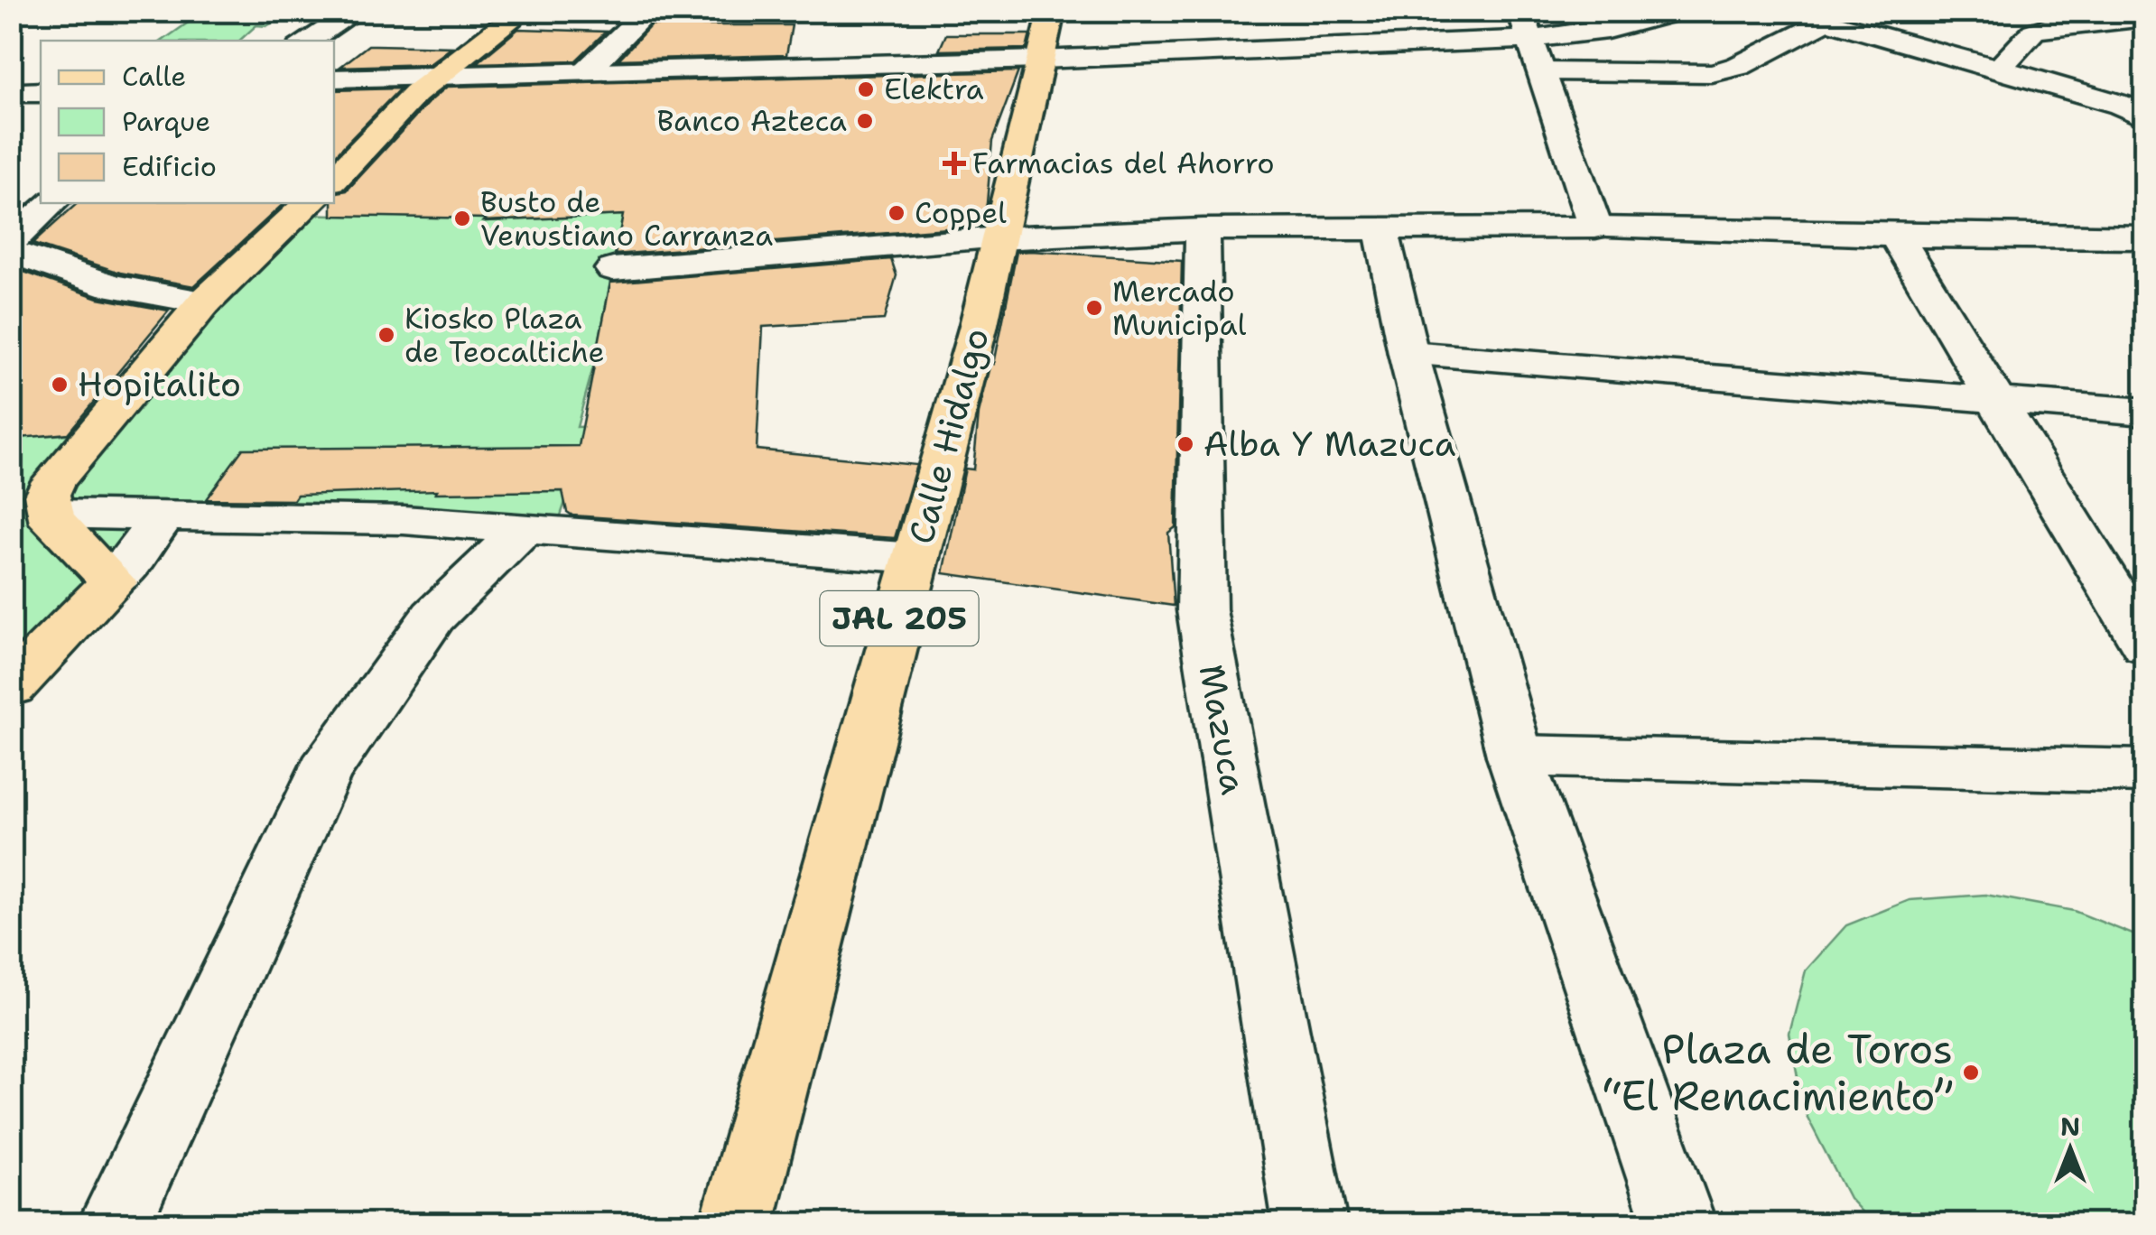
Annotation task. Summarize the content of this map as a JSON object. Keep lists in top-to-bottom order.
{
  "streets": {
    "main road": ["Calle Hidalgo", "JAL 205"],
    "street": ["Mazuca"]
  },
  "places": {
    "other": [
      "Elektra",
      "Banco Azteca",
      "Coppel",
      "Busto de Venustiano Carranza",
      "Mercado Municipal",
      "Kiosko Plaza de Teocaltiche",
      "Hopitalito",
      "Alba Y Mazuca",
      "Plaza de Toros “El Renacimiento”"
    ],
    "health": ["Farmacias del Ahorro"]
  },
  "legend": ["Calle", "Parque", "Edificio"],
  "north": "top"
}
